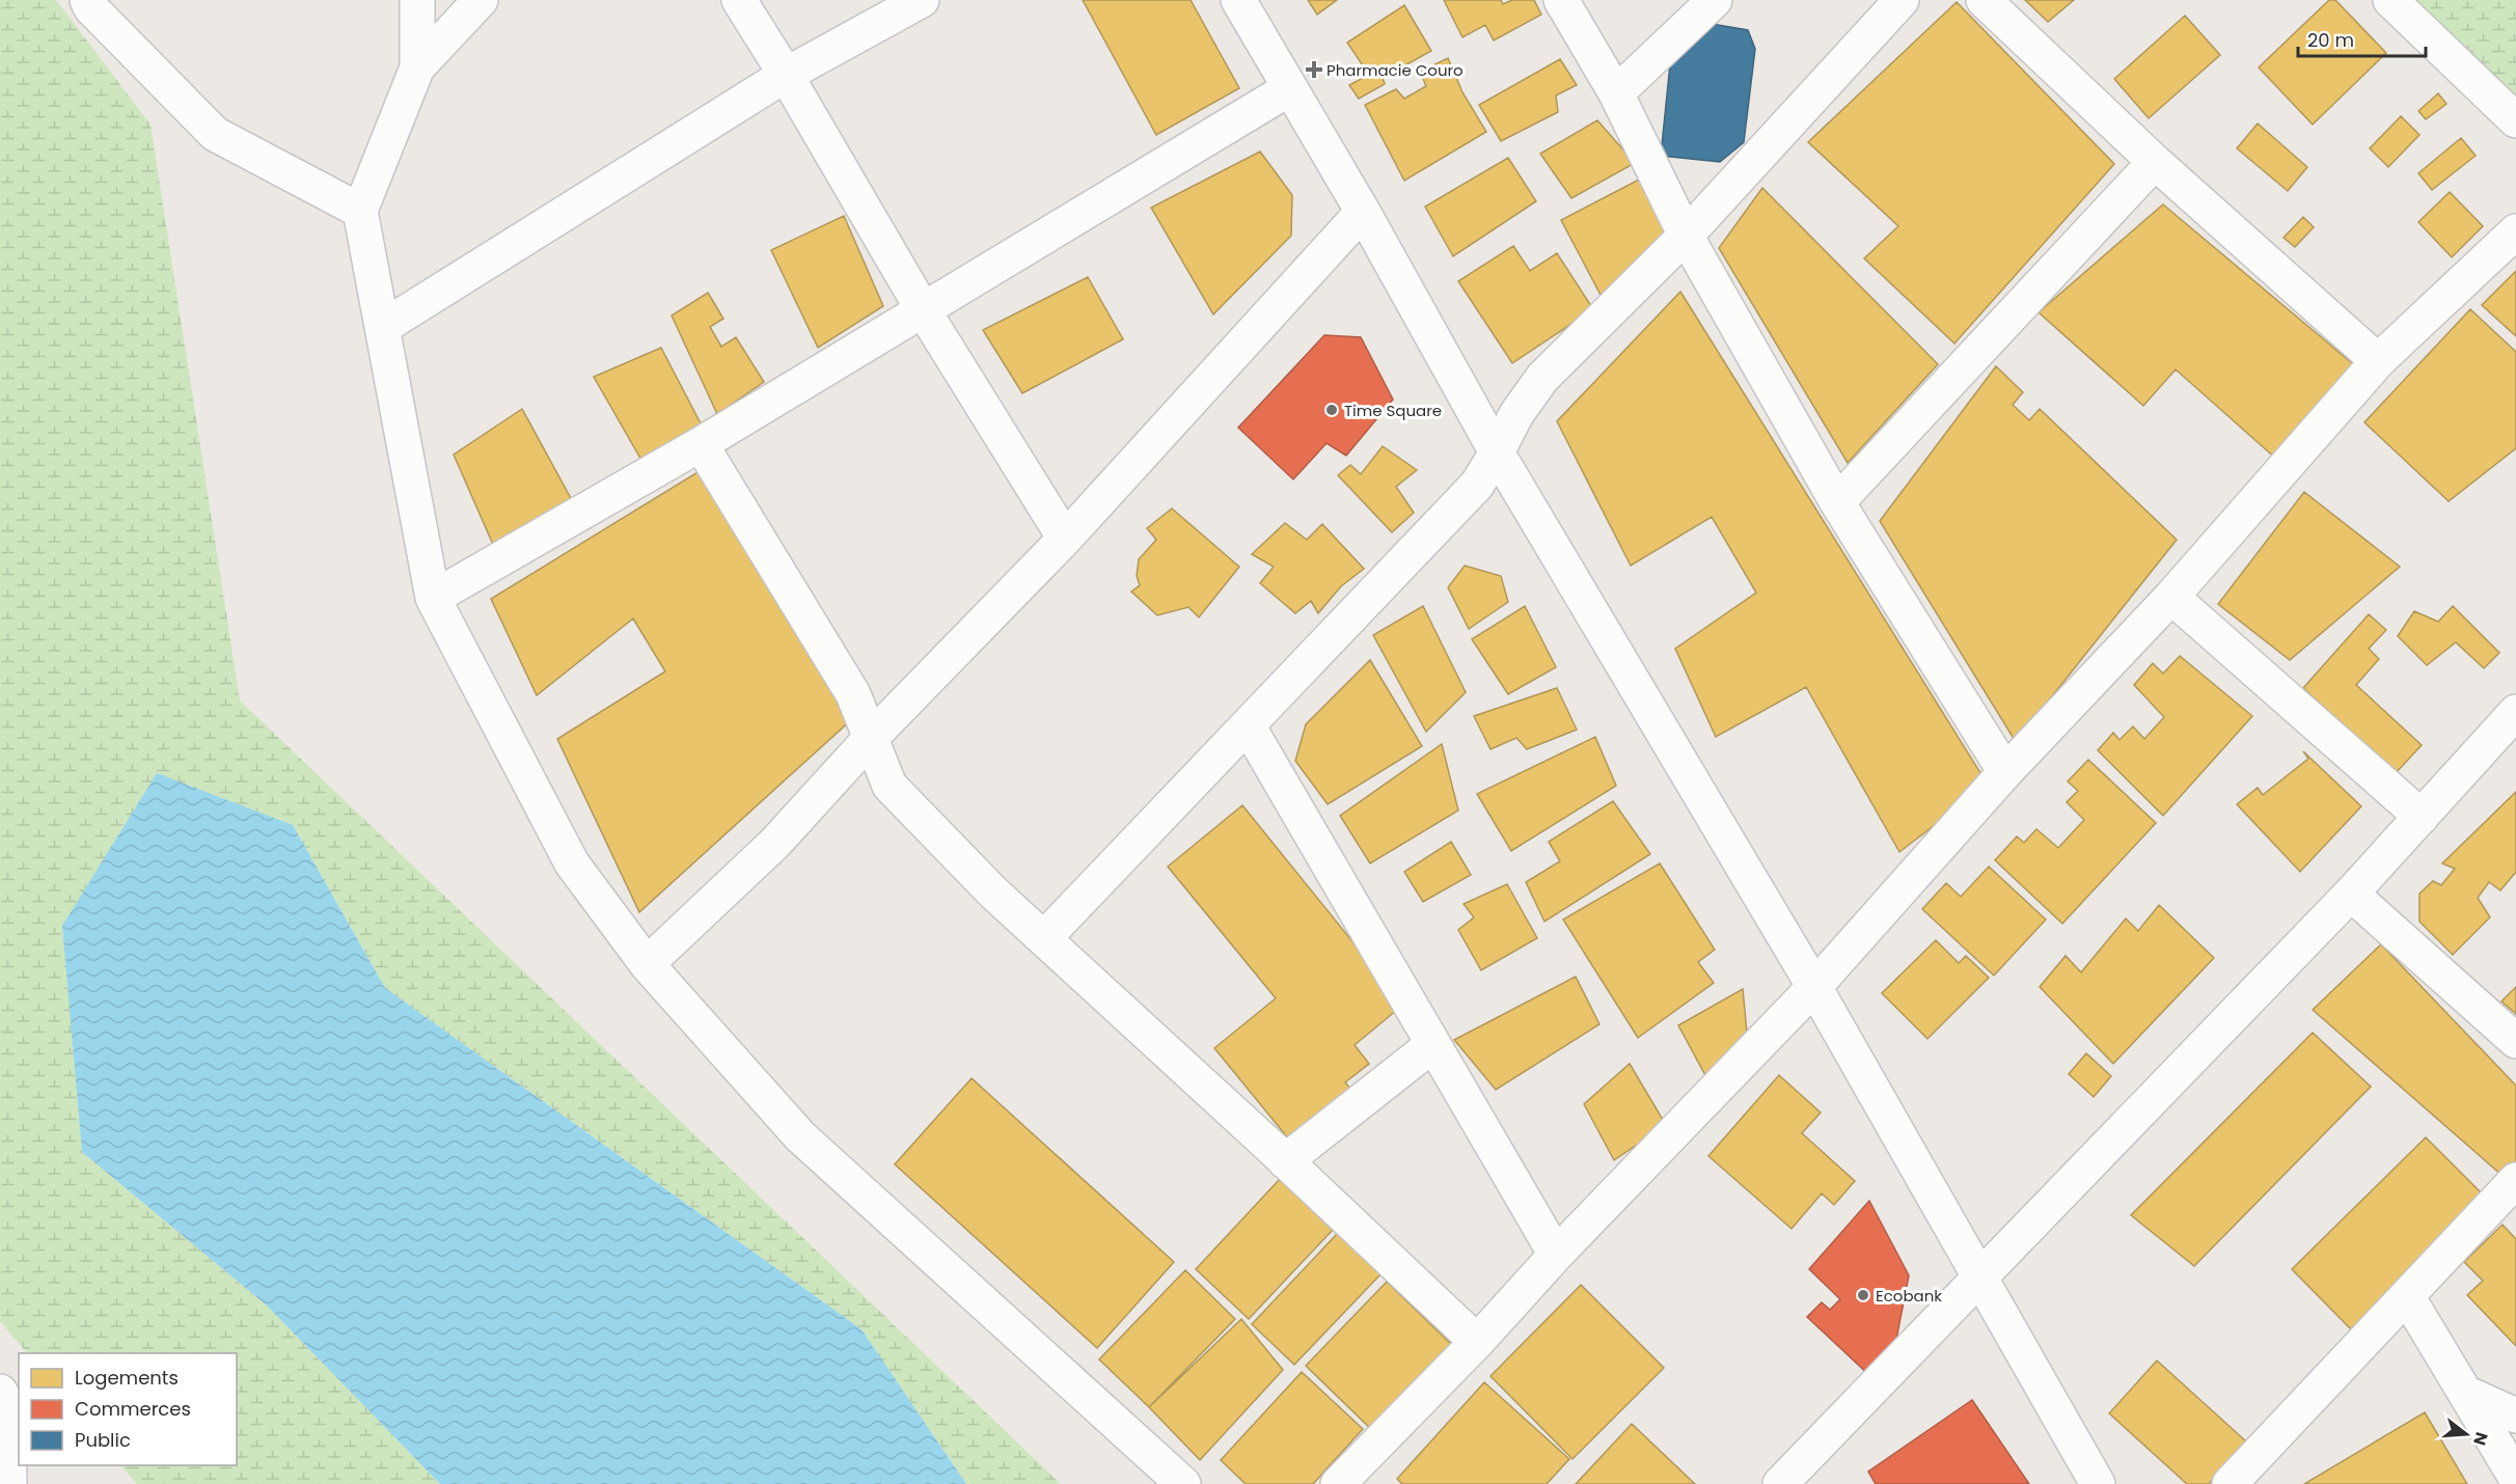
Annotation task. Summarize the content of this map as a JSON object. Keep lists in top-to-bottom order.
{
  "places": {
    "health": ["Pharmacie Couro"],
    "other": ["Time Square", "Ecobank"]
  },
  "legend": ["Logements", "Commerces", "Public"],
  "scale_bar": "20 m",
  "north": "right"
}
